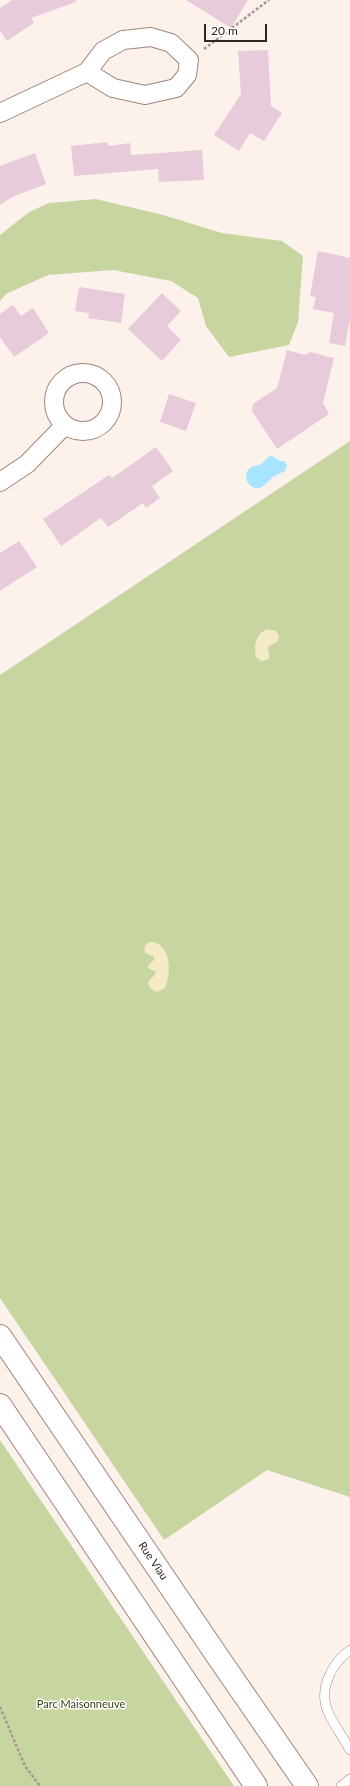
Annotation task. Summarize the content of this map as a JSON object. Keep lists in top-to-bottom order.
{
  "streets": {
    "main road": ["Rue Viau"]
  },
  "parks": ["Parc Maisonneuve"],
  "scale_bar": "20 m"
}
